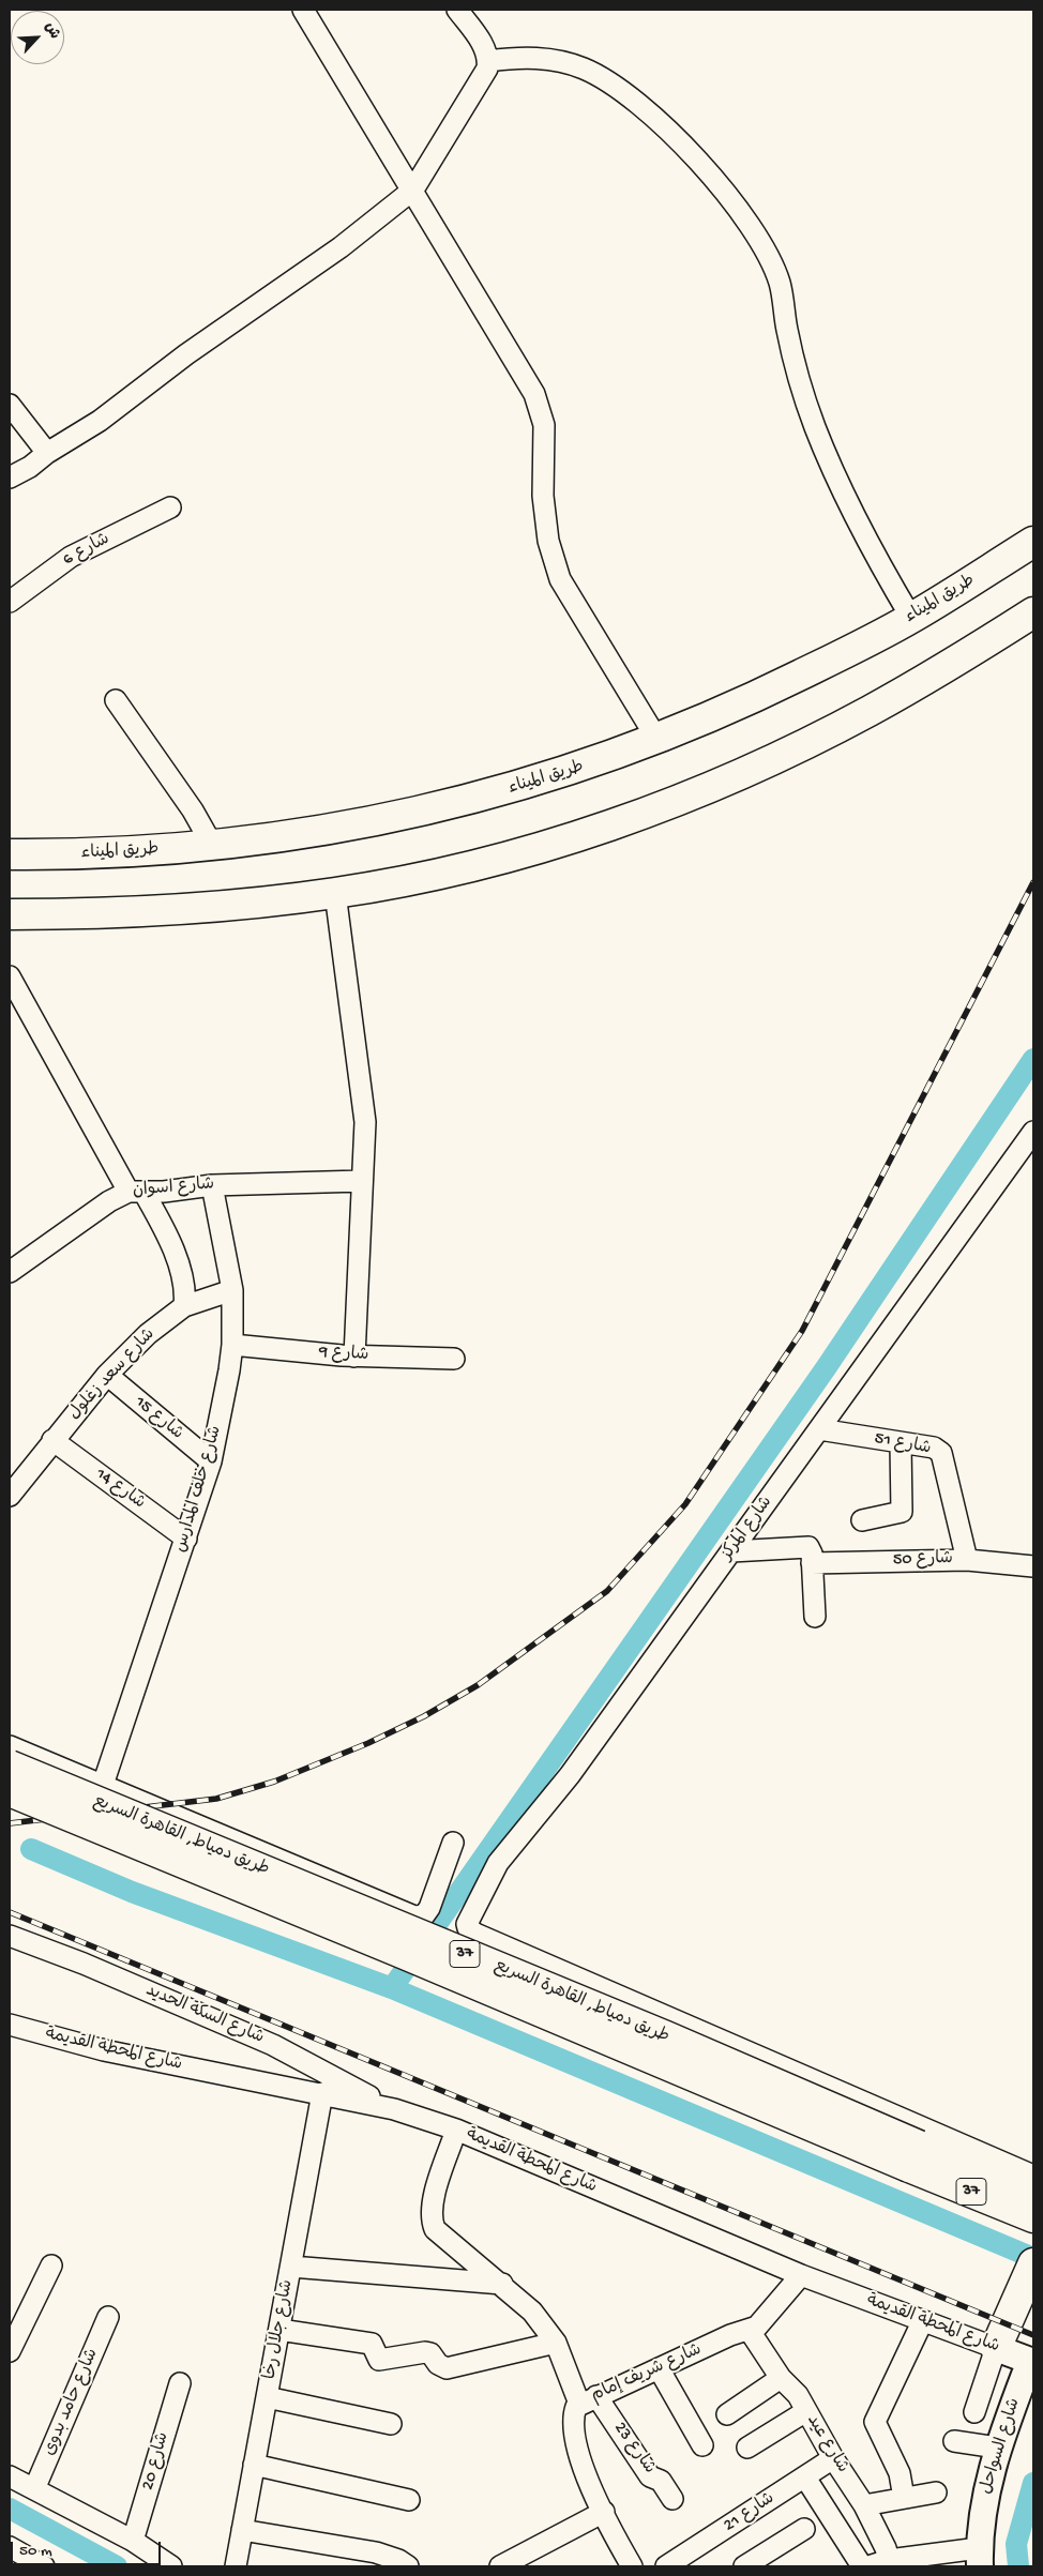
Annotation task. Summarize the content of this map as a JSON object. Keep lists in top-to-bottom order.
{
  "streets": {
    "highway": ["طريق الميناء", "طريق دمياط, القاهرة السريع", "37"],
    "main road": ["شارع المحطة القديمة", "شارع السواحل"],
    "street": [
      "شارع 6",
      "شارع اسوان",
      "شارع 9",
      "شارع سعد زغلول",
      "شارع 15",
      "شارع 51",
      "شارع 14",
      "شارع خلف المدارس",
      "شارع المركز",
      "شارع 50",
      "شارع السكة الحديد",
      "شارع جلال رخا",
      "شارع شريف إمام",
      "شارع حامد بدوى",
      "شارع عيد",
      "شارع 23",
      "شارع 20",
      "شارع 21"
    ]
  },
  "crossings": [
    ["شارع اسوان", "شارع خلف المدارس"],
    ["شارع 9", "شارع خلف المدارس"],
    ["شارع سعد زغلول", "شارع 15"],
    ["شارع سعد زغلول", "شارع 14"],
    ["شارع سعد زغلول", "شارع خلف المدارس"],
    ["شارع 15", "شارع خلف المدارس"],
    ["شارع 51", "شارع المركز"],
    ["شارع 51", "شارع 50"],
    ["شارع 14", "شارع خلف المدارس"],
    ["شارع المركز", "طريق دمياط, القاهرة السريع"],
    ["شارع السكة الحديد", "شارع المحطة القديمة"],
    ["شارع المحطة القديمة", "شارع جلال رخا"],
    ["شارع المحطة القديمة", "شارع شريف إمام"],
    ["شارع المحطة القديمة", "شارع السواحل"],
    ["شارع المحطة القديمة", "شارع 23"],
    ["شارع شريف إمام", "شارع عيد"],
    ["شارع شريف إمام", "شارع 23"],
    ["شارع عيد", "شارع 21"]
  ],
  "scale_bar": "50 m",
  "north": "top right"
}
